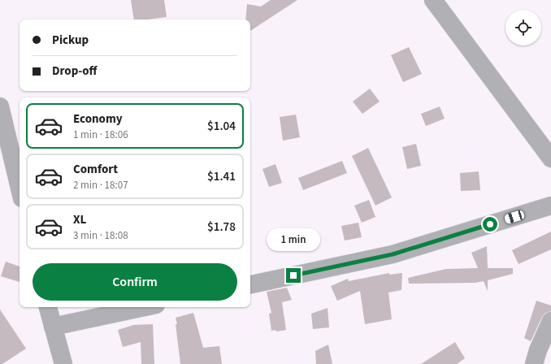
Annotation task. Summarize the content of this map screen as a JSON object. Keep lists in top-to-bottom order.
{
  "page": {
    "banner": ["Pickup", "Drop-off"],
    "list": [
      {
        "name": "Economy",
        "note": "1 min · 18:06",
        "value": "$1.04"
      },
      {
        "name": "Comfort",
        "note": "2 min · 18:07",
        "value": "$1.41"
      },
      {
        "name": "XL",
        "note": "3 min · 18:08",
        "value": "$1.78"
      }
    ],
    "bubble": "1 min",
    "buttons": "Confirm"
  }
}
